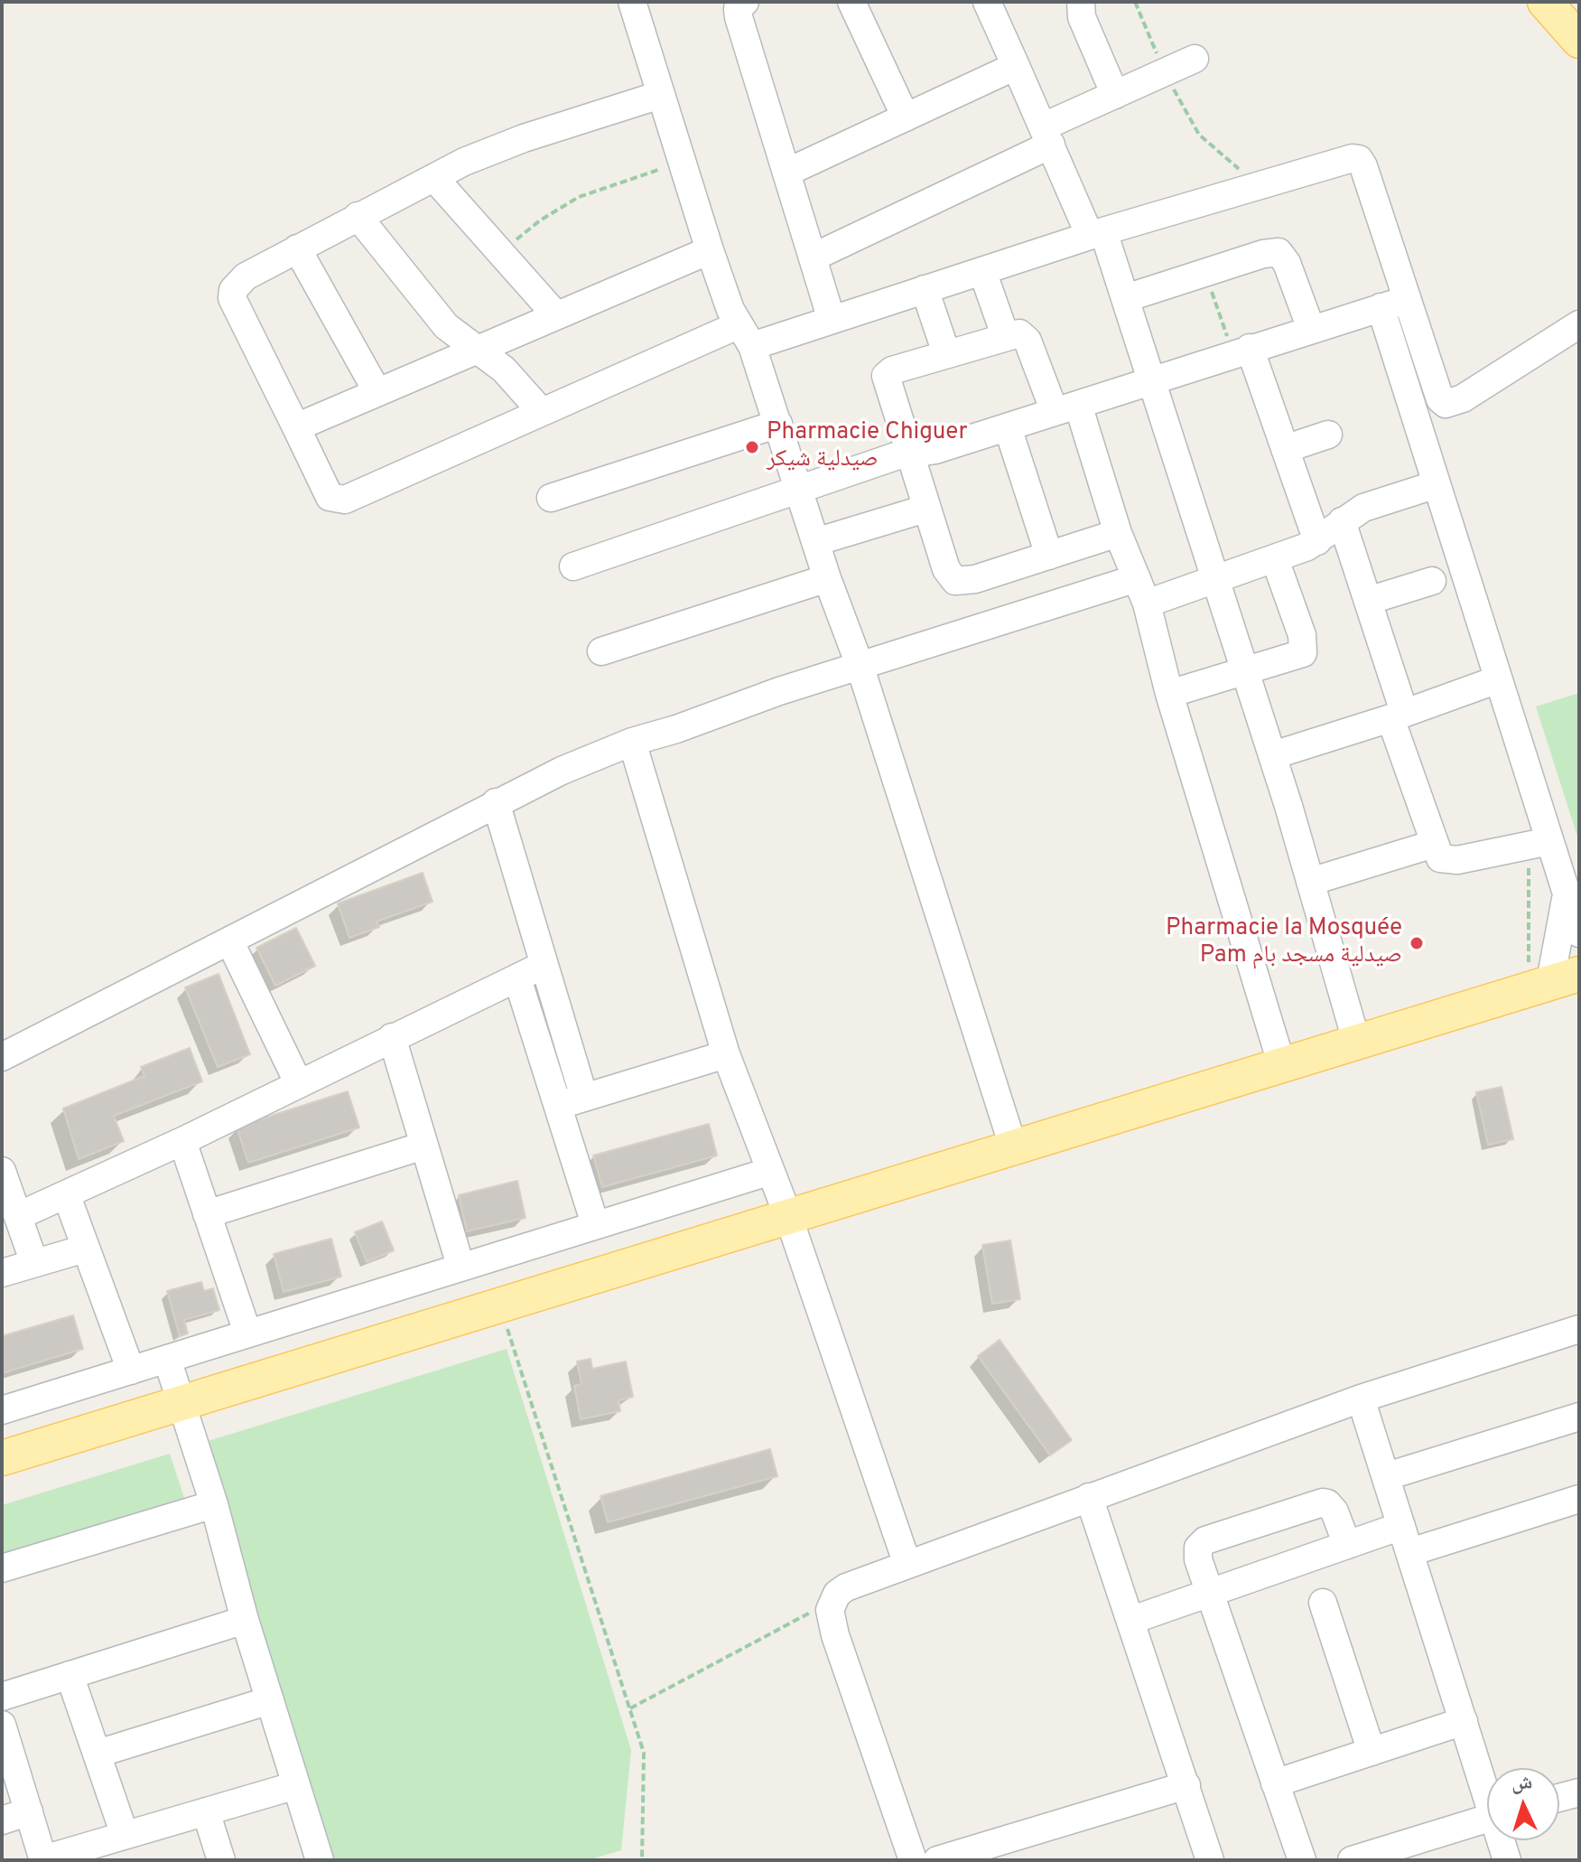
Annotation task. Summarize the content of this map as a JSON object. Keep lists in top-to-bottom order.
{
  "places": ["Pharmacie Chiguer صيدلية شيكر", "Pharmacie la Mosquée Pam صيدلية مسجد بام"],
  "north": "top"
}
